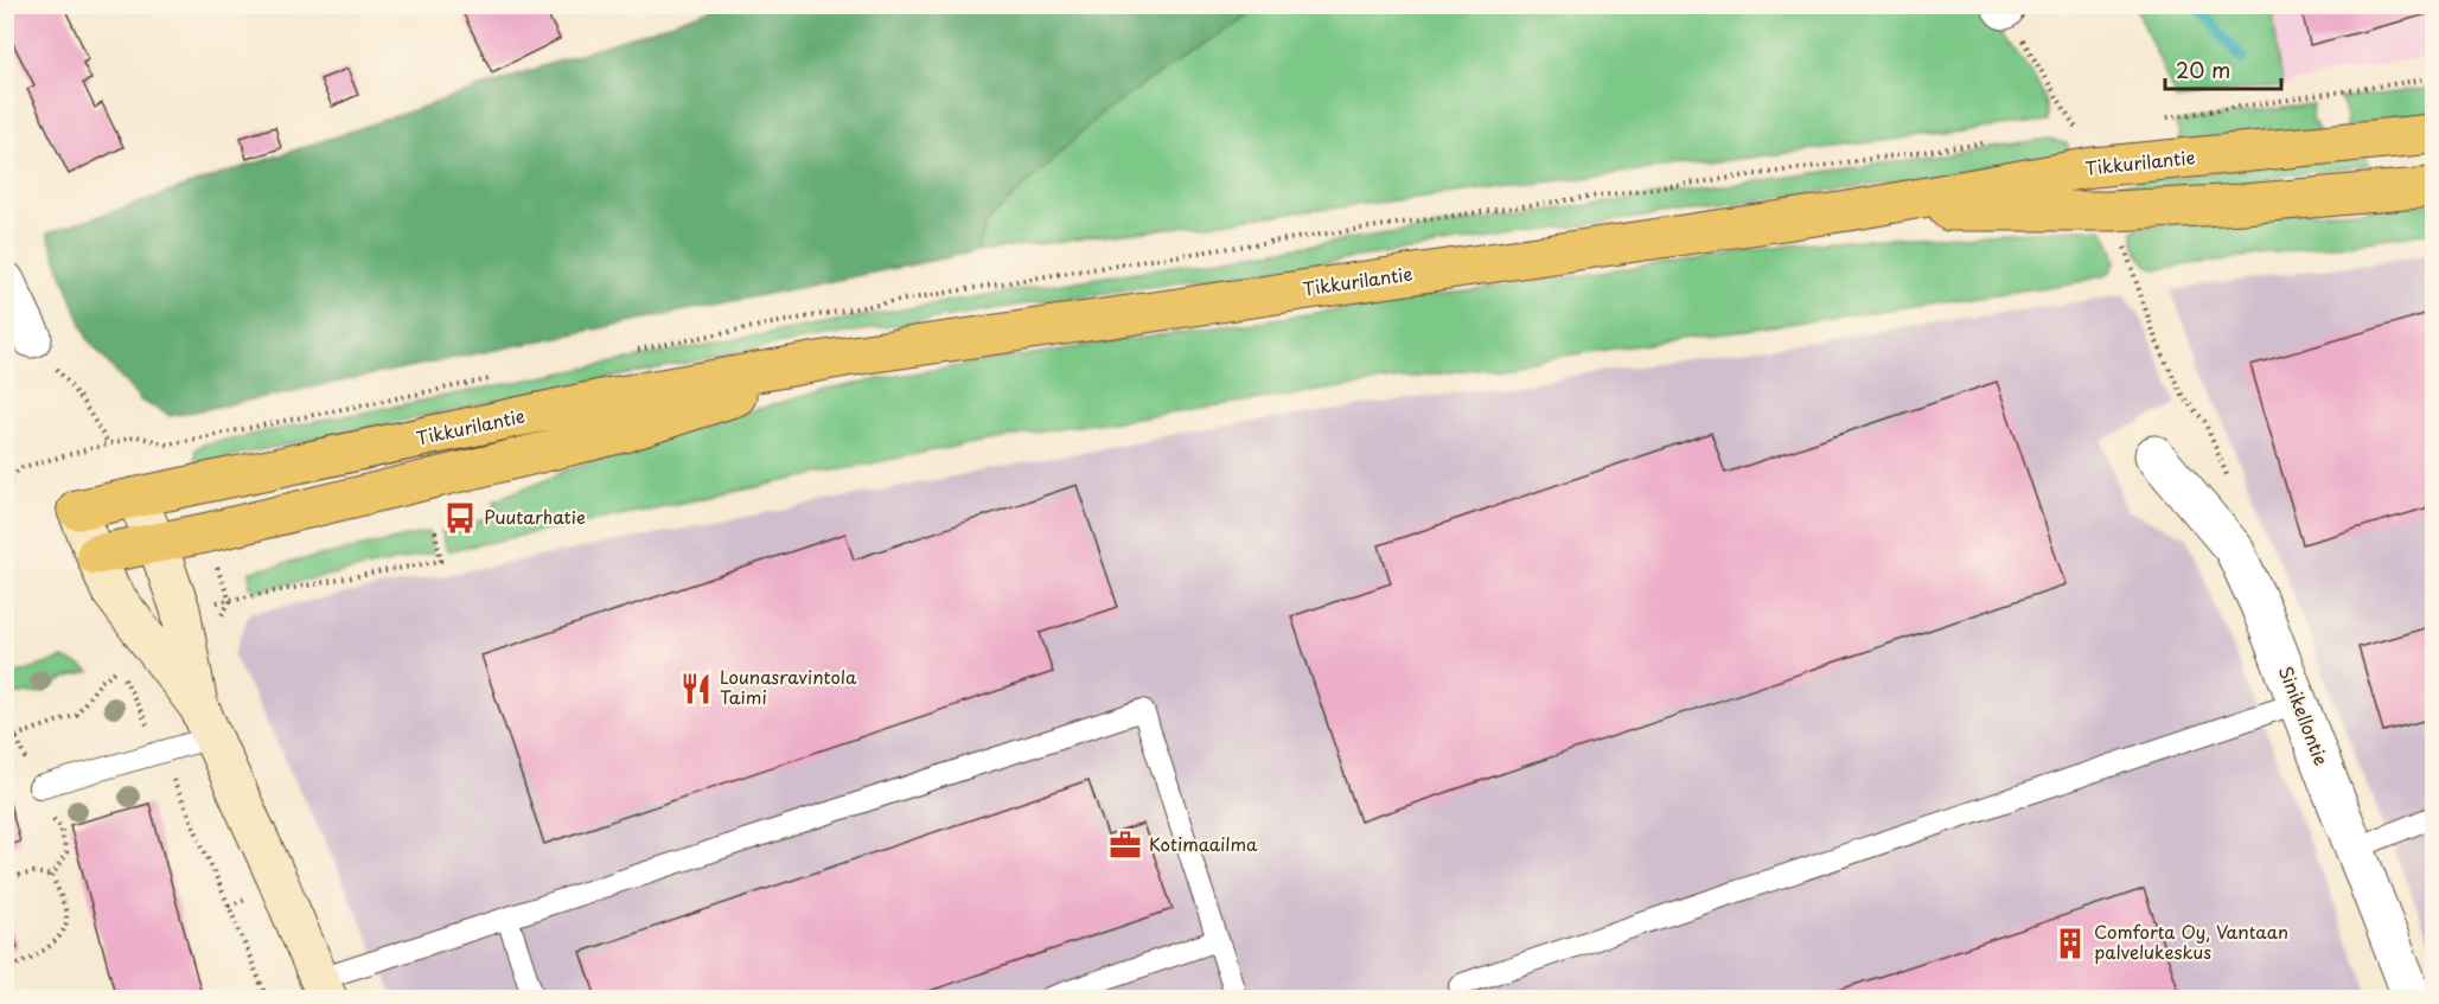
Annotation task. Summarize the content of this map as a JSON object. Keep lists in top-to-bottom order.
{
  "streets": {
    "main road": ["Tikkurilantie"],
    "street": ["Sinikellontie"]
  },
  "places": {
    "bus stop": ["Puutarhatie"],
    "restaurant": ["Lounasravintola Taimi"],
    "office": ["Kotimaailma"],
    "building": ["Comforta Oy, Vantaan palvelukeskus"]
  },
  "scale_bar": "20 m"
}
